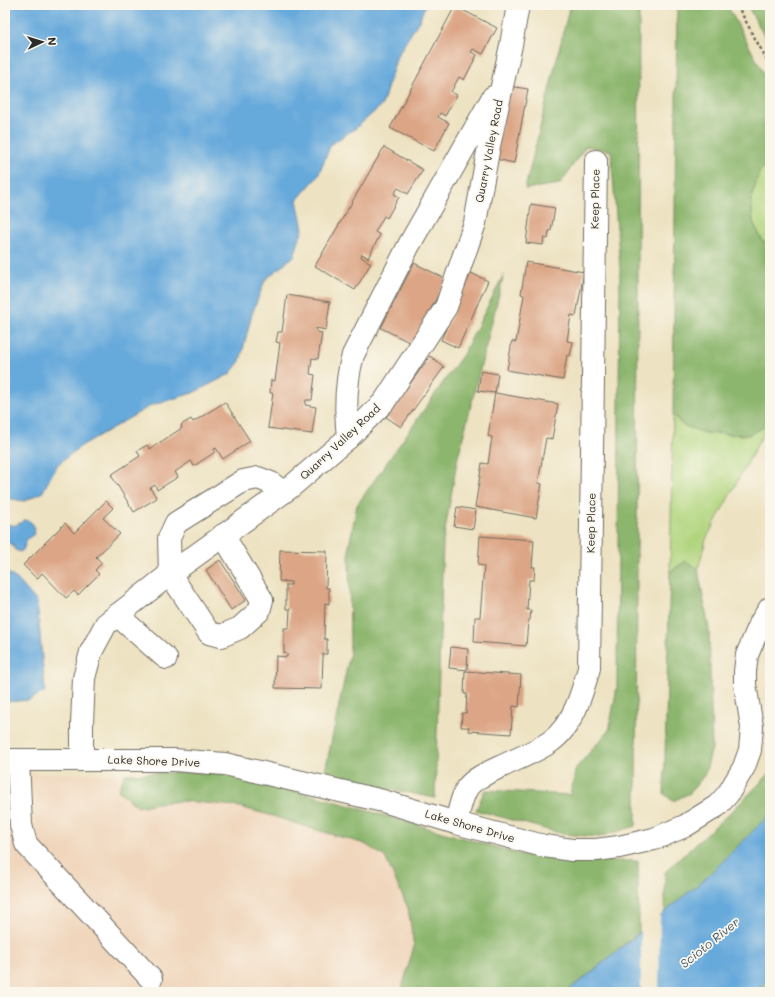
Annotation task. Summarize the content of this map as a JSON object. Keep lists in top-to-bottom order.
{
  "streets": {
    "street": ["Quarry Valley Road", "Keep Place", "Lake Shore Drive"]
  },
  "crossings": [
    ["Quarry Valley Road", "Lake Shore Drive"],
    ["Keep Place", "Lake Shore Drive"]
  ],
  "water": ["Scioto River"],
  "north": "right"
}
